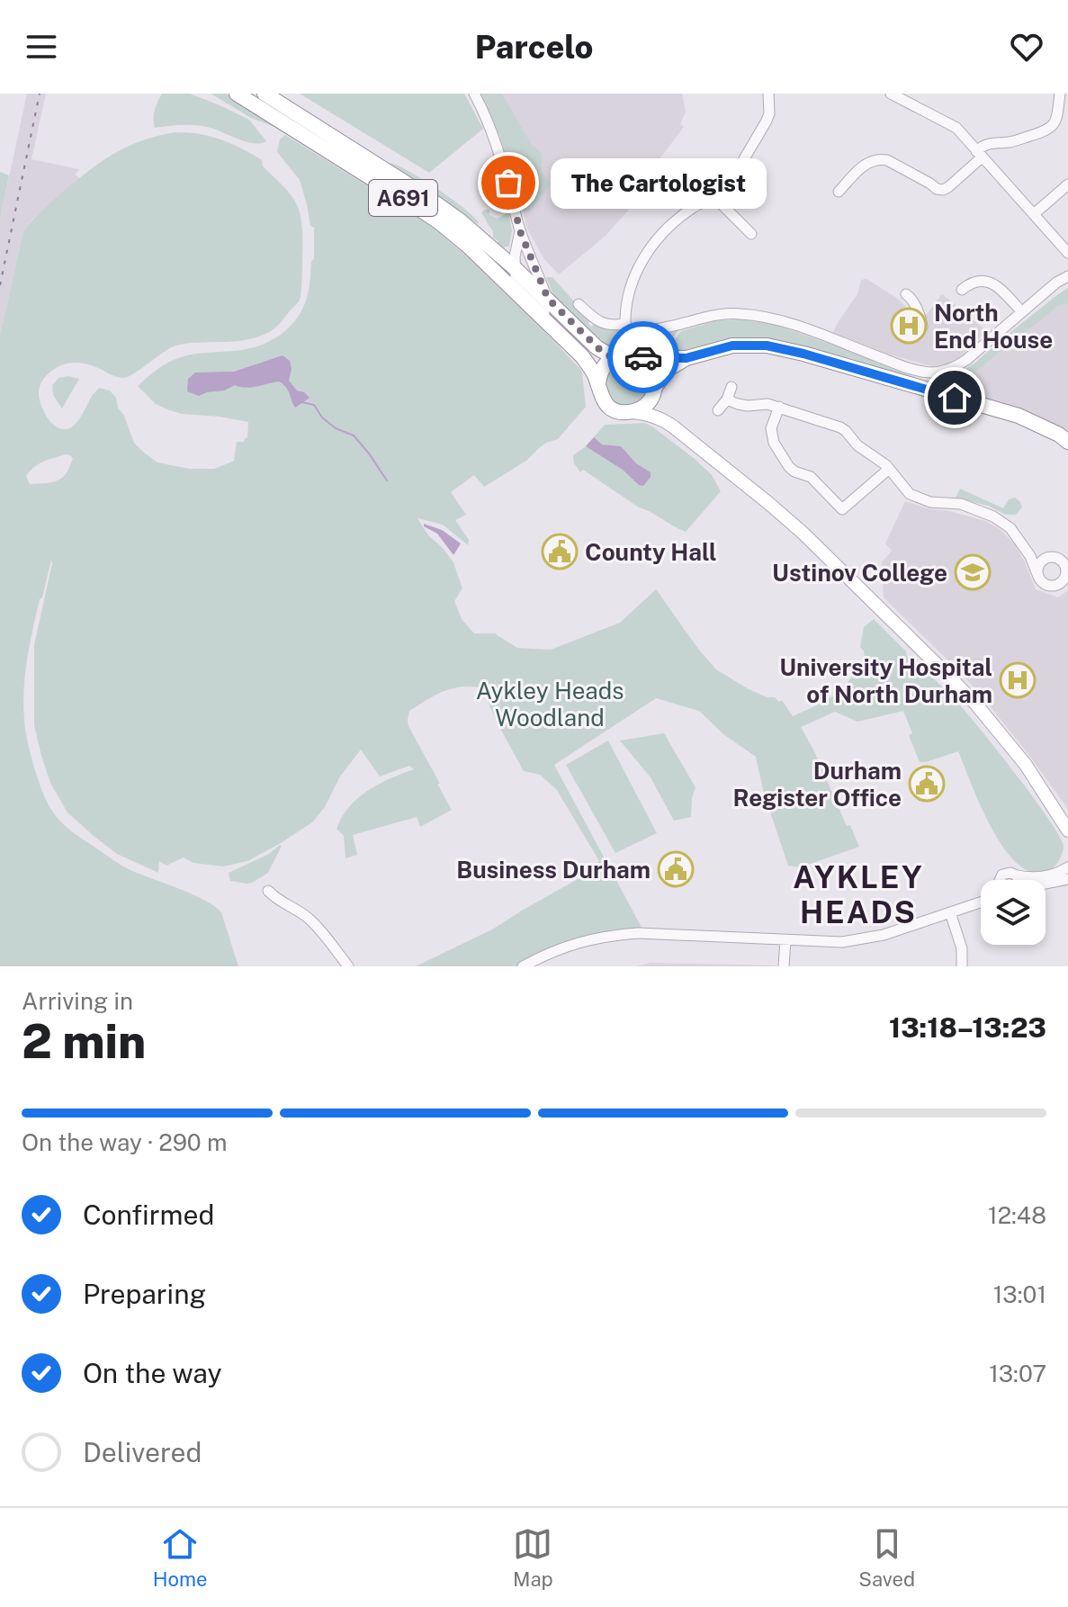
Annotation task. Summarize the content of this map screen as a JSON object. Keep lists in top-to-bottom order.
{
  "streets": {
    "highway": ["A691"]
  },
  "districts": ["AYKLEY HEADS"],
  "parks": ["Aykley Heads Woodland"],
  "places": {
    "other": ["The Cartologist"],
    "hospital": ["North End House", "University Hospital of North Durham"],
    "public building": ["County Hall", "Durham Register Office", "Business Durham"],
    "school or university": ["Ustinov College"]
  },
  "page": {
    "header": "Parcelo",
    "bubble": "The Cartologist",
    "heading": ["2 min", "Arriving in", "13:18–13:23"],
    "bar": "On the way · 290 m",
    "list": [
      ["Confirmed", "12:48"],
      ["Preparing", "13:01"],
      ["On the way", "13:07"],
      "Delivered"
    ],
    "tabs": ["Home", "Map", "Saved"]
  }
}
